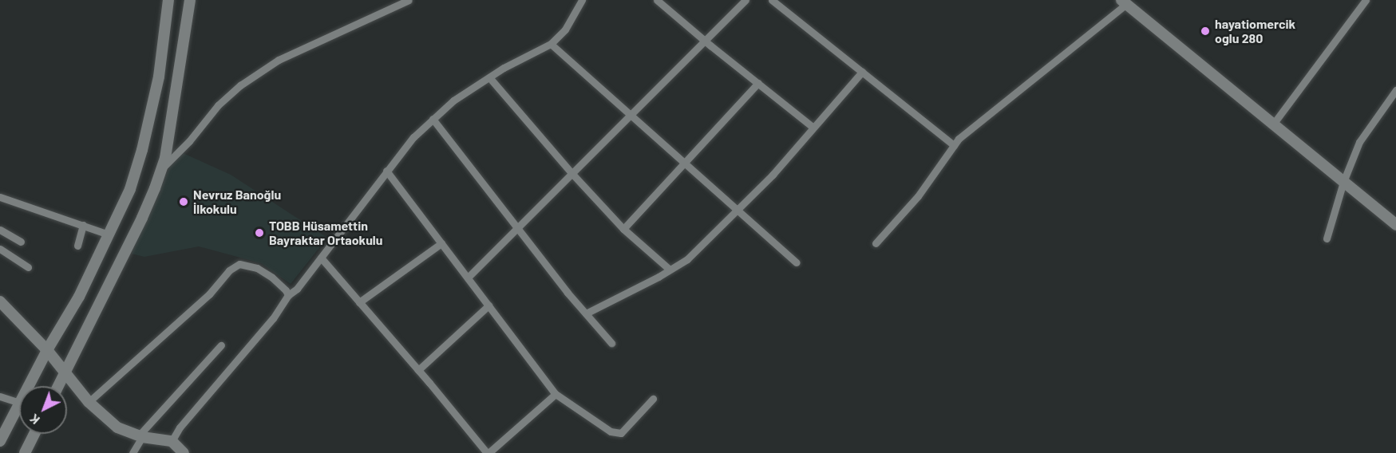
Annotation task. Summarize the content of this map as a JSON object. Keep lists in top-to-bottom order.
{
  "places": ["hayatiomercik oglu 280", "Nevruz Banoğlu İlkokulu", "TOBB Hüsamettin Bayraktar Ortaokulu"],
  "north": "bottom left"
}
